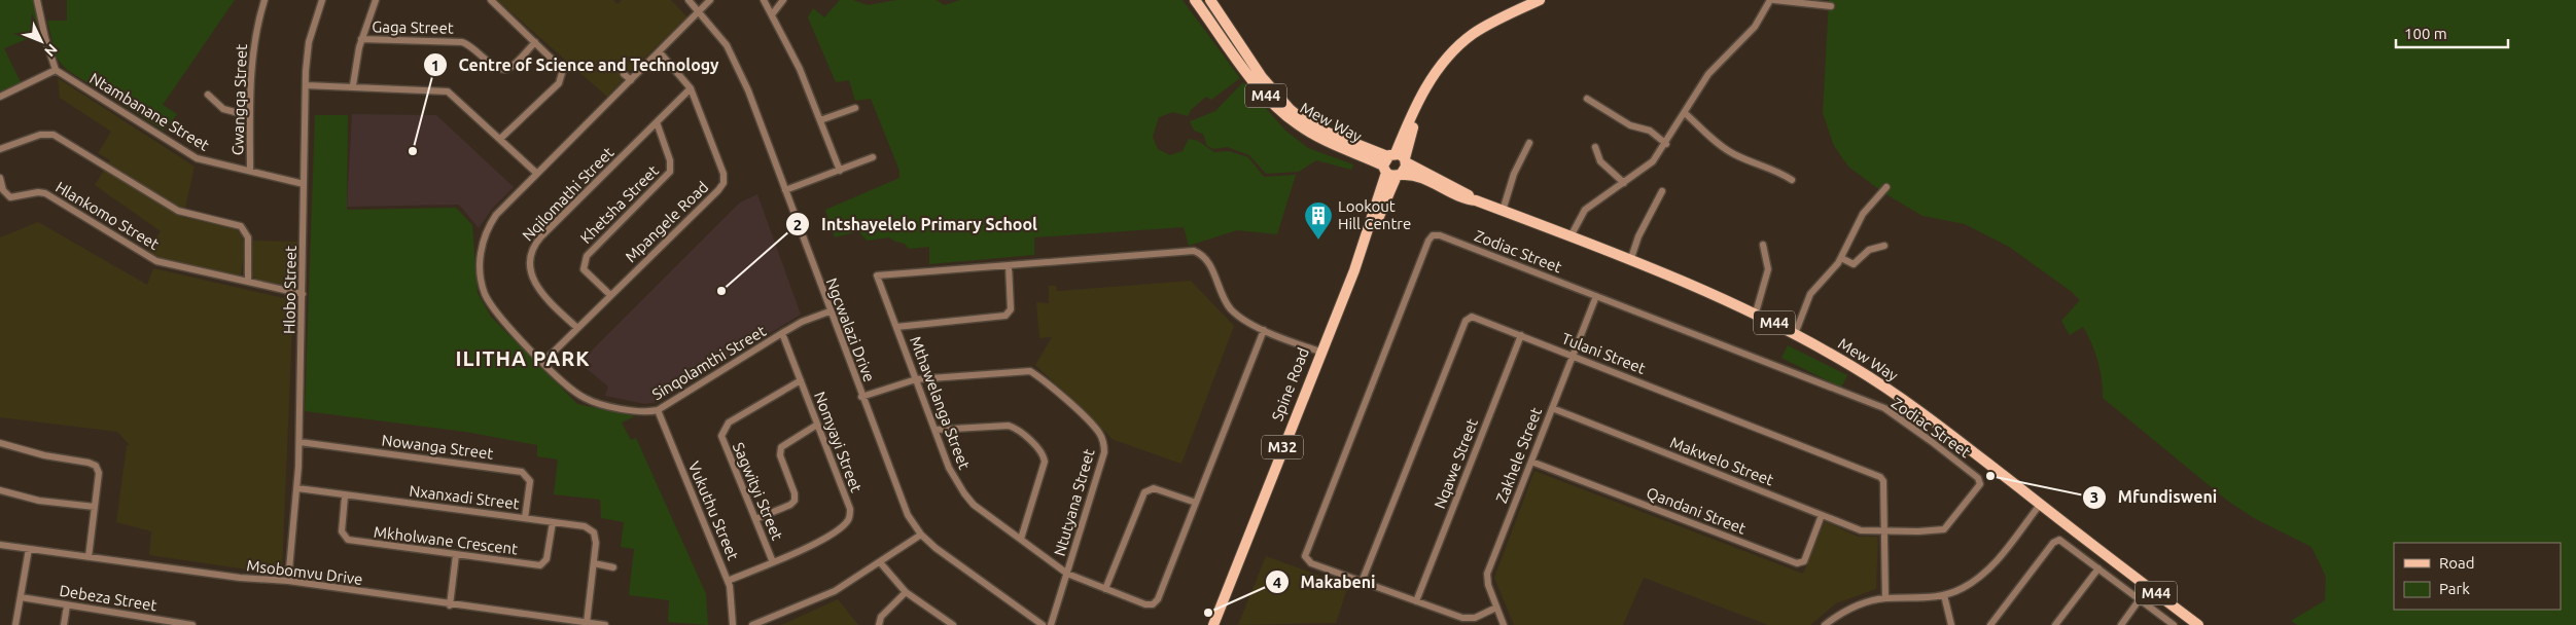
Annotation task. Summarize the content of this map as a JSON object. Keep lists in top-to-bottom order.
{
  "streets": {
    "main road": [
      "M44",
      "Mew Way",
      "Spine Road",
      "M32"
    ],
    "street": [
      "Gaga Street",
      "Gwangqa Street",
      "Ntambanane Street",
      "Nqilomathi Street",
      "Khetsha Street",
      "Hlankomo Street",
      "Mpangele Road",
      "Zodiac Street",
      "Hlobo Street",
      "Ngcwalazi Drive",
      "Tulani Street",
      "Sinqolamthi Street",
      "Mthawelanga Street",
      "Nomyayi Street",
      "Nowanga Street",
      "Zakhele Street",
      "Makwelo Street",
      "Nqawe Street",
      "Sagwityi Street",
      "Nxanxadi Street",
      "Ntutyana Street",
      "Vukuthu Street",
      "Qandani Street",
      "Mkholwane Crescent",
      "Msobomvu Drive",
      "Debeza Street"
    ]
  },
  "crossings": [
    ["Gwangqa Street", "Ntambanane Street"],
    ["Ntambanane Street", "Hlobo Street"],
    ["Mew Way", "Spine Road"],
    ["Mew Way", "M32"],
    ["Nqilomathi Street", "Khetsha Street"],
    ["Nqilomathi Street", "Mpangele Road"],
    ["Khetsha Street", "Mpangele Road"],
    ["Hlankomo Street", "Hlobo Street"],
    ["Mpangele Road", "Sinqolamthi Street"],
    ["Zodiac Street", "Tulani Street"],
    ["Zodiac Street", "Zakhele Street"],
    ["Zodiac Street", "Makwelo Street"],
    ["Zodiac Street", "Nqawe Street"],
    ["Hlobo Street", "Nowanga Street"],
    ["Hlobo Street", "Nxanxadi Street"],
    ["Hlobo Street", "Msobomvu Drive"],
    ["Ngcwalazi Drive", "Sinqolamthi Street"],
    ["Ngcwalazi Drive", "Ntutyana Street"],
    ["Tulani Street", "Zakhele Street"],
    ["Tulani Street", "Makwelo Street"],
    ["Tulani Street", "Nqawe Street"],
    ["Sinqolamthi Street", "Nomyayi Street"],
    ["Sinqolamthi Street", "Vukuthu Street"],
    ["Spine Road", "M32"],
    ["Mthawelanga Street", "Ntutyana Street"],
    ["Nomyayi Street", "Sagwityi Street"],
    ["Nomyayi Street", "Vukuthu Street"],
    ["Nowanga Street", "Nxanxadi Street"],
    ["Zakhele Street", "Makwelo Street"],
    ["Zakhele Street", "Qandani Street"],
    ["Makwelo Street", "Qandani Street"],
    ["Nxanxadi Street", "Mkholwane Crescent"],
    ["Nxanxadi Street", "Msobomvu Drive"]
  ],
  "districts": ["ILITHA PARK"],
  "places": {
    "other": [
      "Centre of Science and Technology",
      "Intshayelelo Primary School",
      "Mfundisweni",
      "Makabeni"
    ],
    "building": ["Lookout Hill Centre"]
  },
  "legend": ["Road", "Park"],
  "scale_bar": "100 m",
  "north": "bottom right"
}
